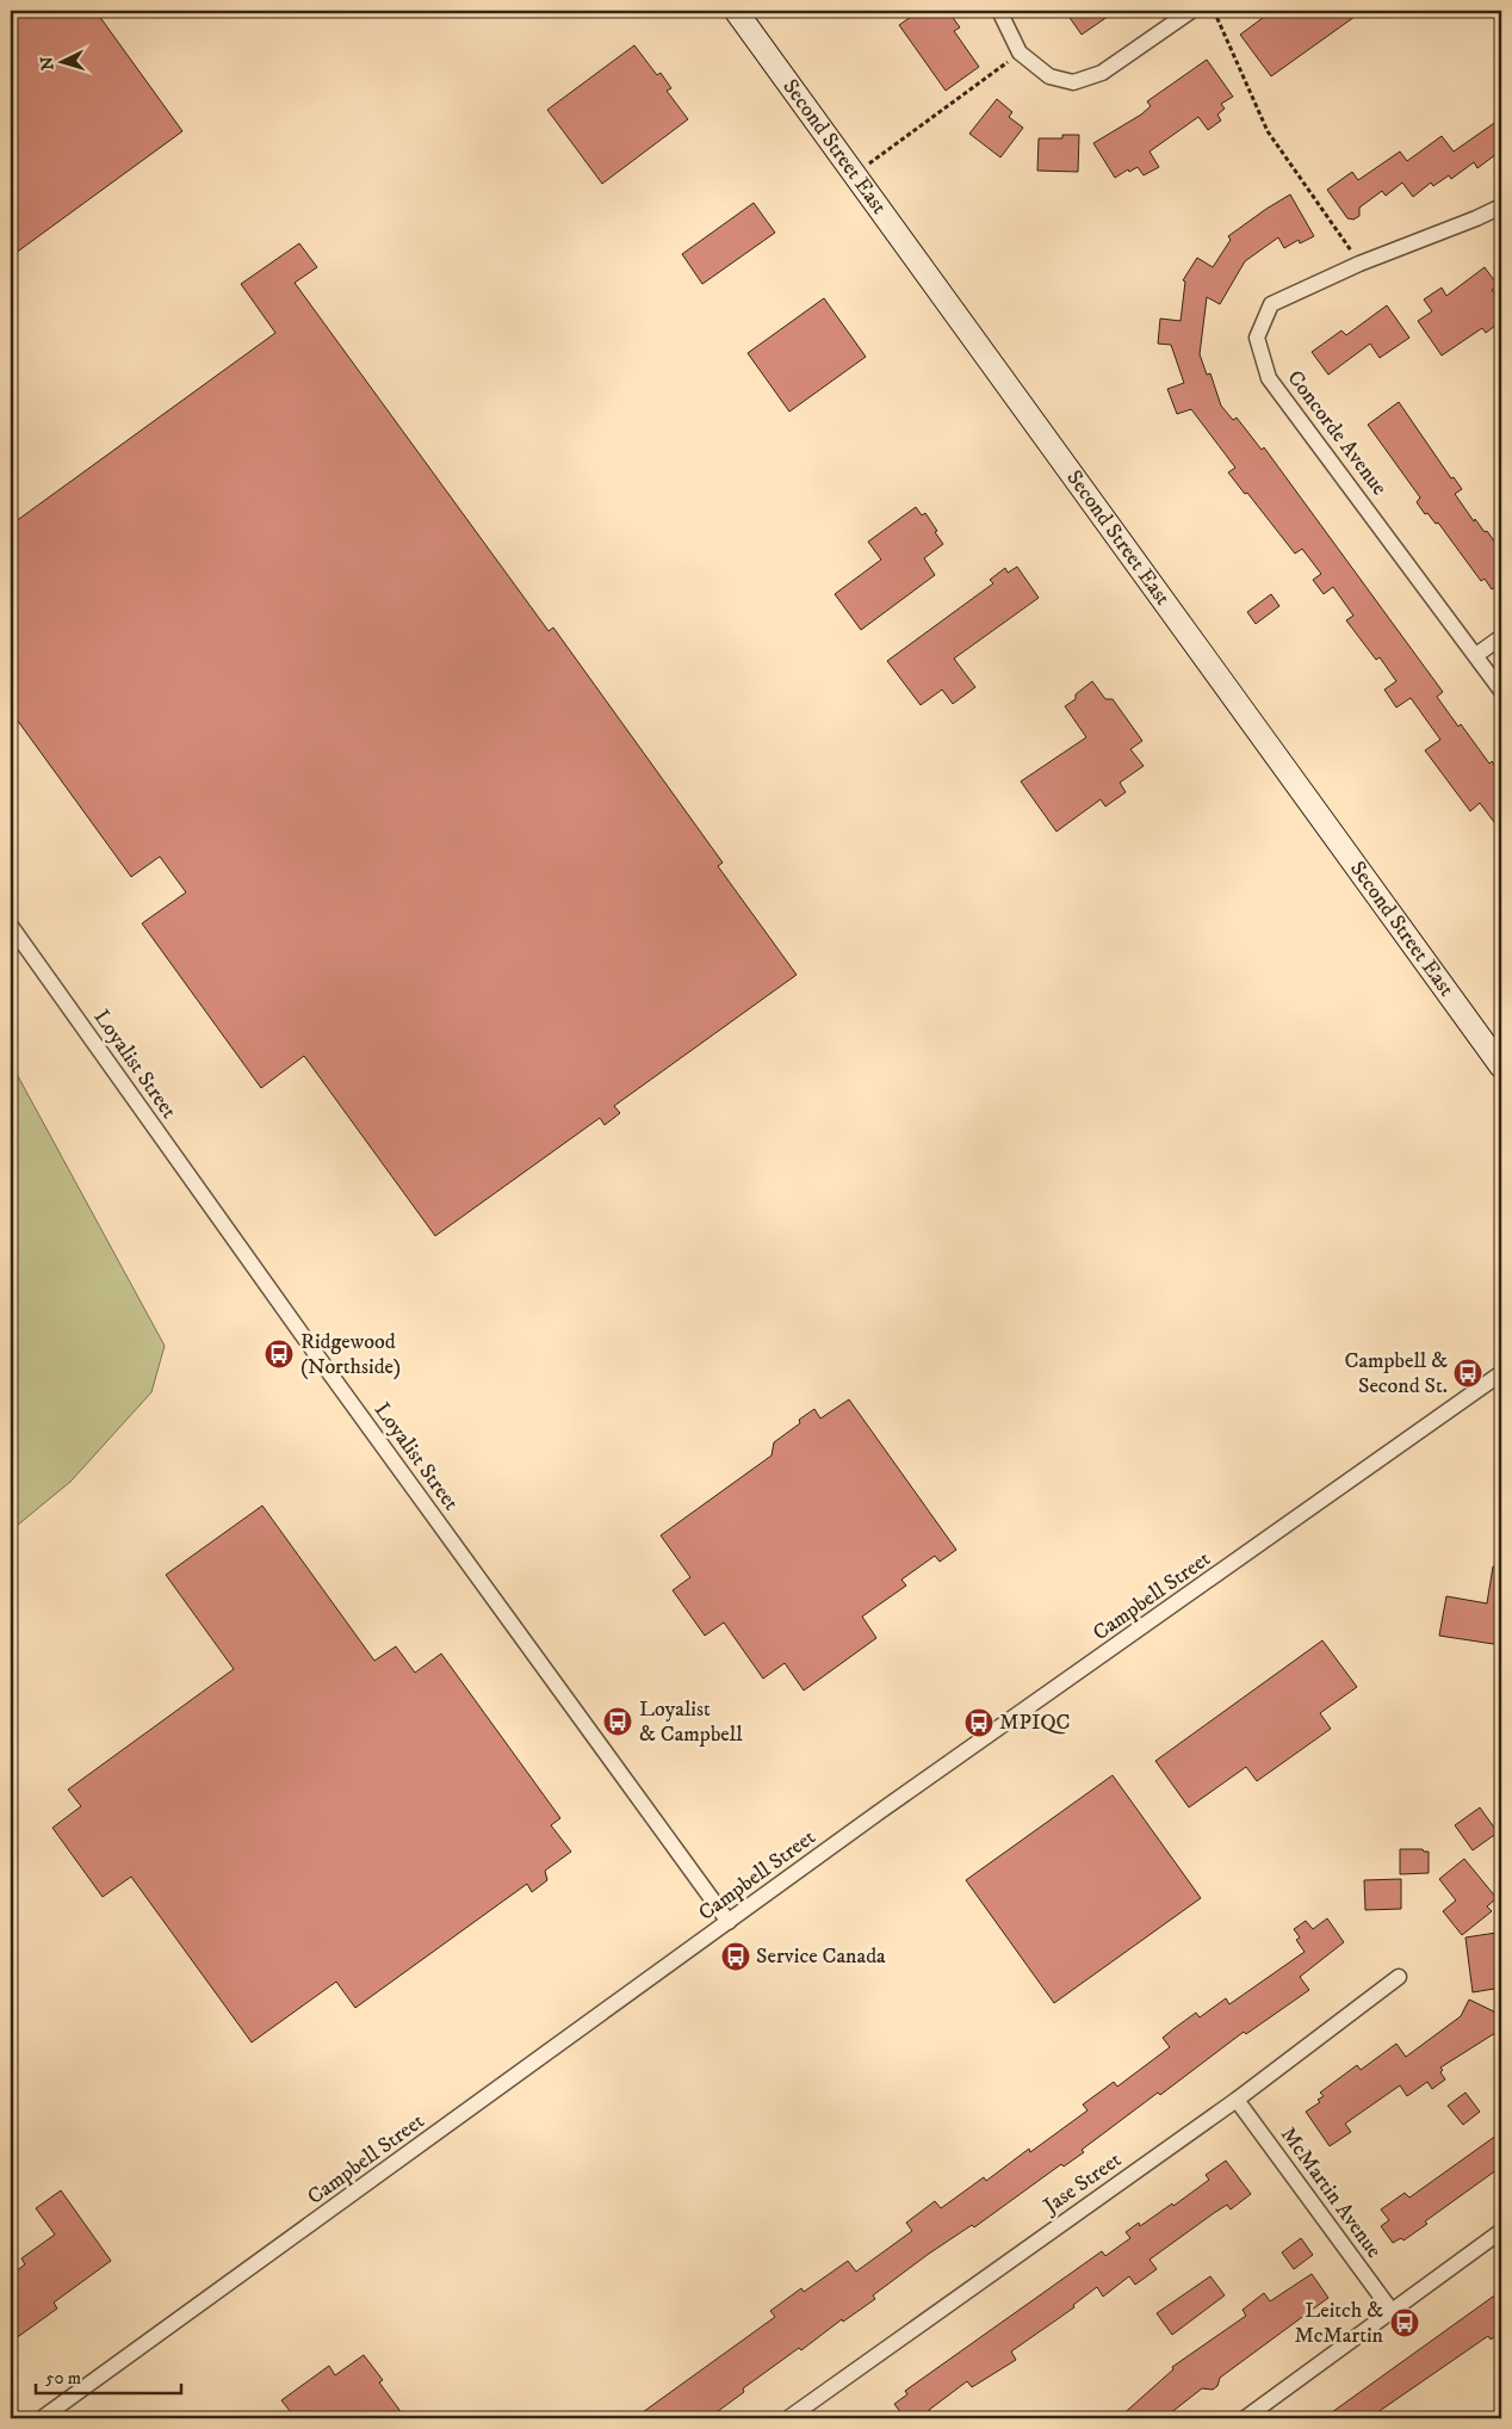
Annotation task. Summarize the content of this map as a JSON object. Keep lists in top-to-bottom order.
{
  "streets": {
    "main road": ["Second Street East"],
    "street": [
      "Concorde Avenue",
      "Loyalist Street",
      "Campbell Street",
      "Jase Street",
      "McMartin Avenue"
    ]
  },
  "crossings": [
    ["Loyalist Street", "Campbell Street"],
    ["Jase Street", "McMartin Avenue"]
  ],
  "places": {
    "bus stop": [
      "Ridgewood (Northside)",
      "Campbell & Second St.",
      "Loyalist & Campbell",
      "MPIQC",
      "Service Canada",
      "Leitch & McMartin"
    ]
  },
  "scale_bar": "50 m",
  "north": "left"
}
